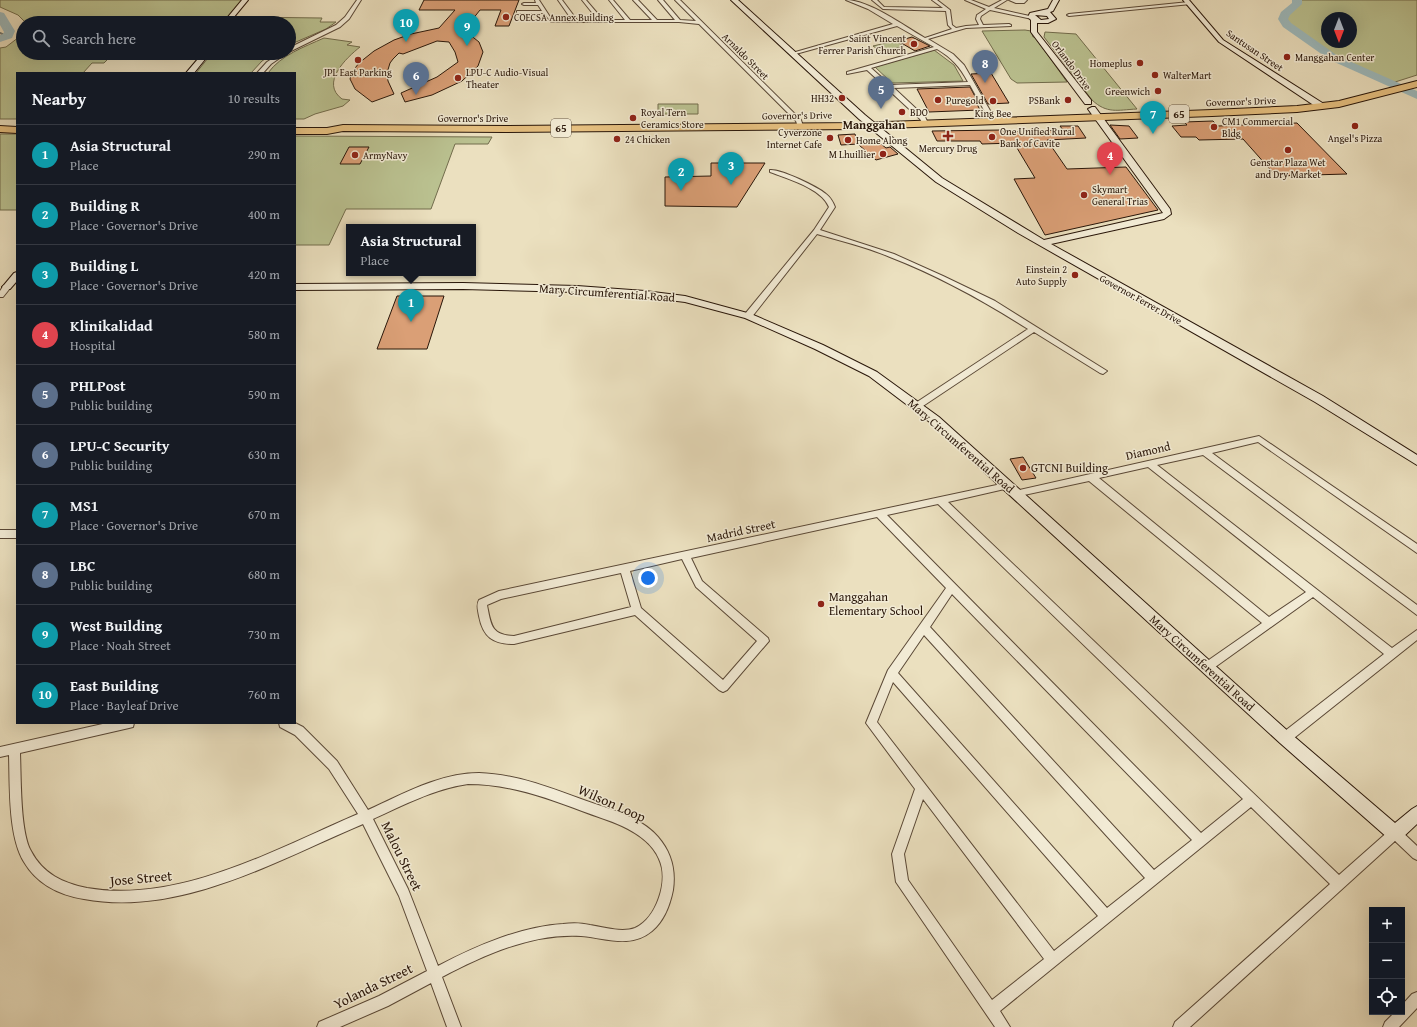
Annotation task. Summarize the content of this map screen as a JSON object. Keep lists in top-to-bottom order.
{
  "streets": {
    "main road": ["Governor's Drive", "65"],
    "street": [
      "Santusan Street",
      "Arnaldo Street",
      "Orlando Drive",
      "Mary Circumferential Road",
      "Governor Ferrer Drive",
      "Diamond",
      "Madrid Street",
      "Wilson Loop",
      "Malou Street",
      "Jose Street",
      "Yolanda Street"
    ]
  },
  "crossings": [
    ["Santusan Street", "Governor's Drive"],
    ["Arnaldo Street", "Governor's Drive"],
    ["Orlando Drive", "Governor's Drive"],
    ["Orlando Drive", "Governor Ferrer Drive"],
    ["Governor's Drive", "Governor Ferrer Drive"],
    ["Mary Circumferential Road", "Diamond"],
    ["Mary Circumferential Road", "Madrid Street"],
    ["Wilson Loop", "Malou Street"],
    ["Wilson Loop", "Jose Street"],
    ["Wilson Loop", "Yolanda Street"],
    ["Malou Street", "Jose Street"],
    ["Malou Street", "Yolanda Street"]
  ],
  "districts": ["Manggahan"],
  "places": {
    "other": [
      "COECSA Annex Building",
      "Saint Vincent Ferrer Parish Church",
      "Manggahan Center",
      "JPL East Parking",
      "Homeplus",
      "WalterMart",
      "LPU-C Audio-Visual Theater",
      "Greenwich",
      "HH32",
      "Puregold",
      "PSBank",
      "King Bee",
      "BDO",
      "Royal Tern Ceramics Store",
      "Angel's Pizza",
      "CM1 Commercial Bldg",
      "One Unified Rural Bank of Cavite",
      "Cyverzone Internet Cafe",
      "24 Chicken",
      "Home Along",
      "Genstar Plaza Wet and Dry Market",
      "M Lhuillier",
      "ArmyNavy",
      "Skymart General Trias",
      "Einstein 2 Auto Supply",
      "GTCNI Building",
      "Manggahan Elementary School"
    ],
    "health": ["Mercury Drug"]
  },
  "north": "bottom",
  "page": {
    "pins": [
      "10",
      "9",
      "8",
      "6",
      "5",
      "7",
      "4",
      "3",
      "2",
      "1"
    ],
    "search": "Search here",
    "heading": ["Nearby", "10 results"],
    "list": [
      {
        "mark": "1",
        "name": "Asia Structural",
        "note": "Place",
        "value": "290 m"
      },
      {
        "mark": "2",
        "name": "Building R",
        "note": "Place · Governor's Drive",
        "value": "400 m"
      },
      {
        "mark": "3",
        "name": "Building L",
        "note": "Place · Governor's Drive",
        "value": "420 m"
      },
      {
        "mark": "4",
        "name": "Klinikalidad",
        "note": "Hospital",
        "value": "580 m"
      },
      {
        "mark": "5",
        "name": "PHLPost",
        "note": "Public building",
        "value": "590 m"
      },
      {
        "mark": "6",
        "name": "LPU-C Security",
        "note": "Public building",
        "value": "630 m"
      },
      {
        "mark": "7",
        "name": "MS1",
        "note": "Place · Governor's Drive",
        "value": "670 m"
      },
      {
        "mark": "8",
        "name": "LBC",
        "note": "Public building",
        "value": "680 m"
      },
      {
        "mark": "9",
        "name": "West Building",
        "note": "Place · Noah Street",
        "value": "730 m"
      },
      {
        "mark": "10",
        "name": "East Building",
        "note": "Place · Bayleaf Drive",
        "value": "760 m"
      }
    ],
    "popup": ["Asia Structural", "Place"],
    "map_buttons": ["+", "−"]
  }
}
